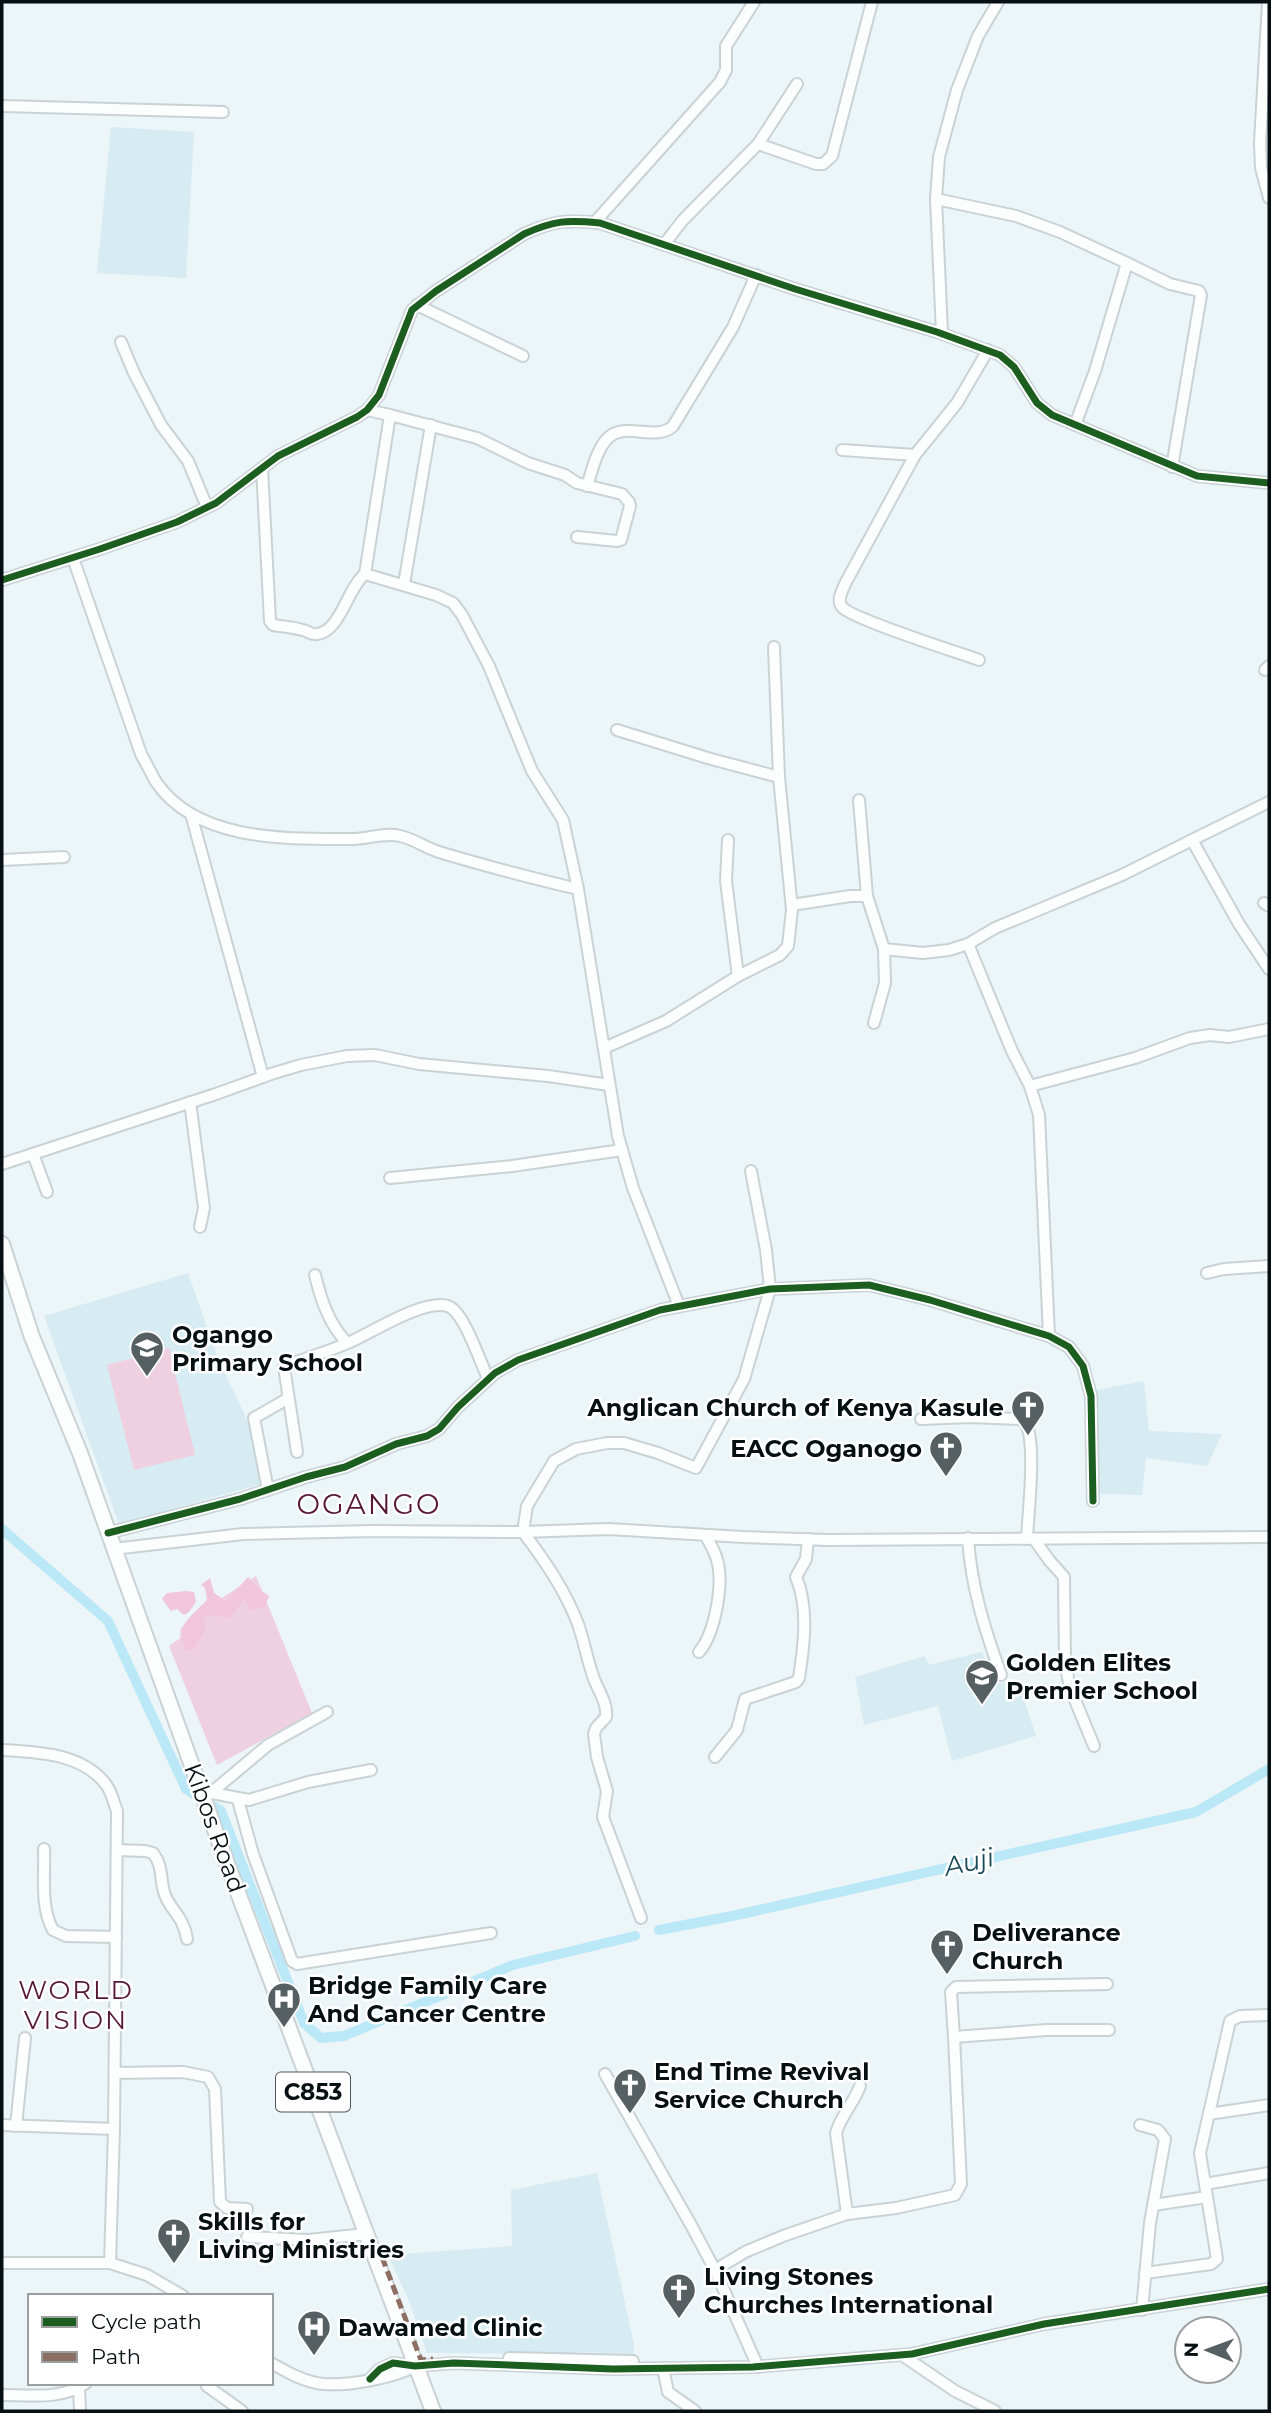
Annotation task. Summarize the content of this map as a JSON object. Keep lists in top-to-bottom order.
{
  "streets": {
    "main road": ["Kibos Road", "C853"]
  },
  "districts": ["OGANGO", "WORLD VISION"],
  "water": ["Auji"],
  "places": {
    "school or university": ["Ogango Primary School", "Golden Elites Premier School"],
    "church": [
      "Anglican Church of Kenya Kasule",
      "EACC Oganogo",
      "Deliverance Church",
      "End Time Revival Service Church",
      "Skills for Living Ministries",
      "Living Stones Churches International"
    ],
    "hospital": ["Bridge Family Care And Cancer Centre", "Dawamed Clinic"]
  },
  "legend": ["Cycle path", "Path"],
  "north": "left"
}
